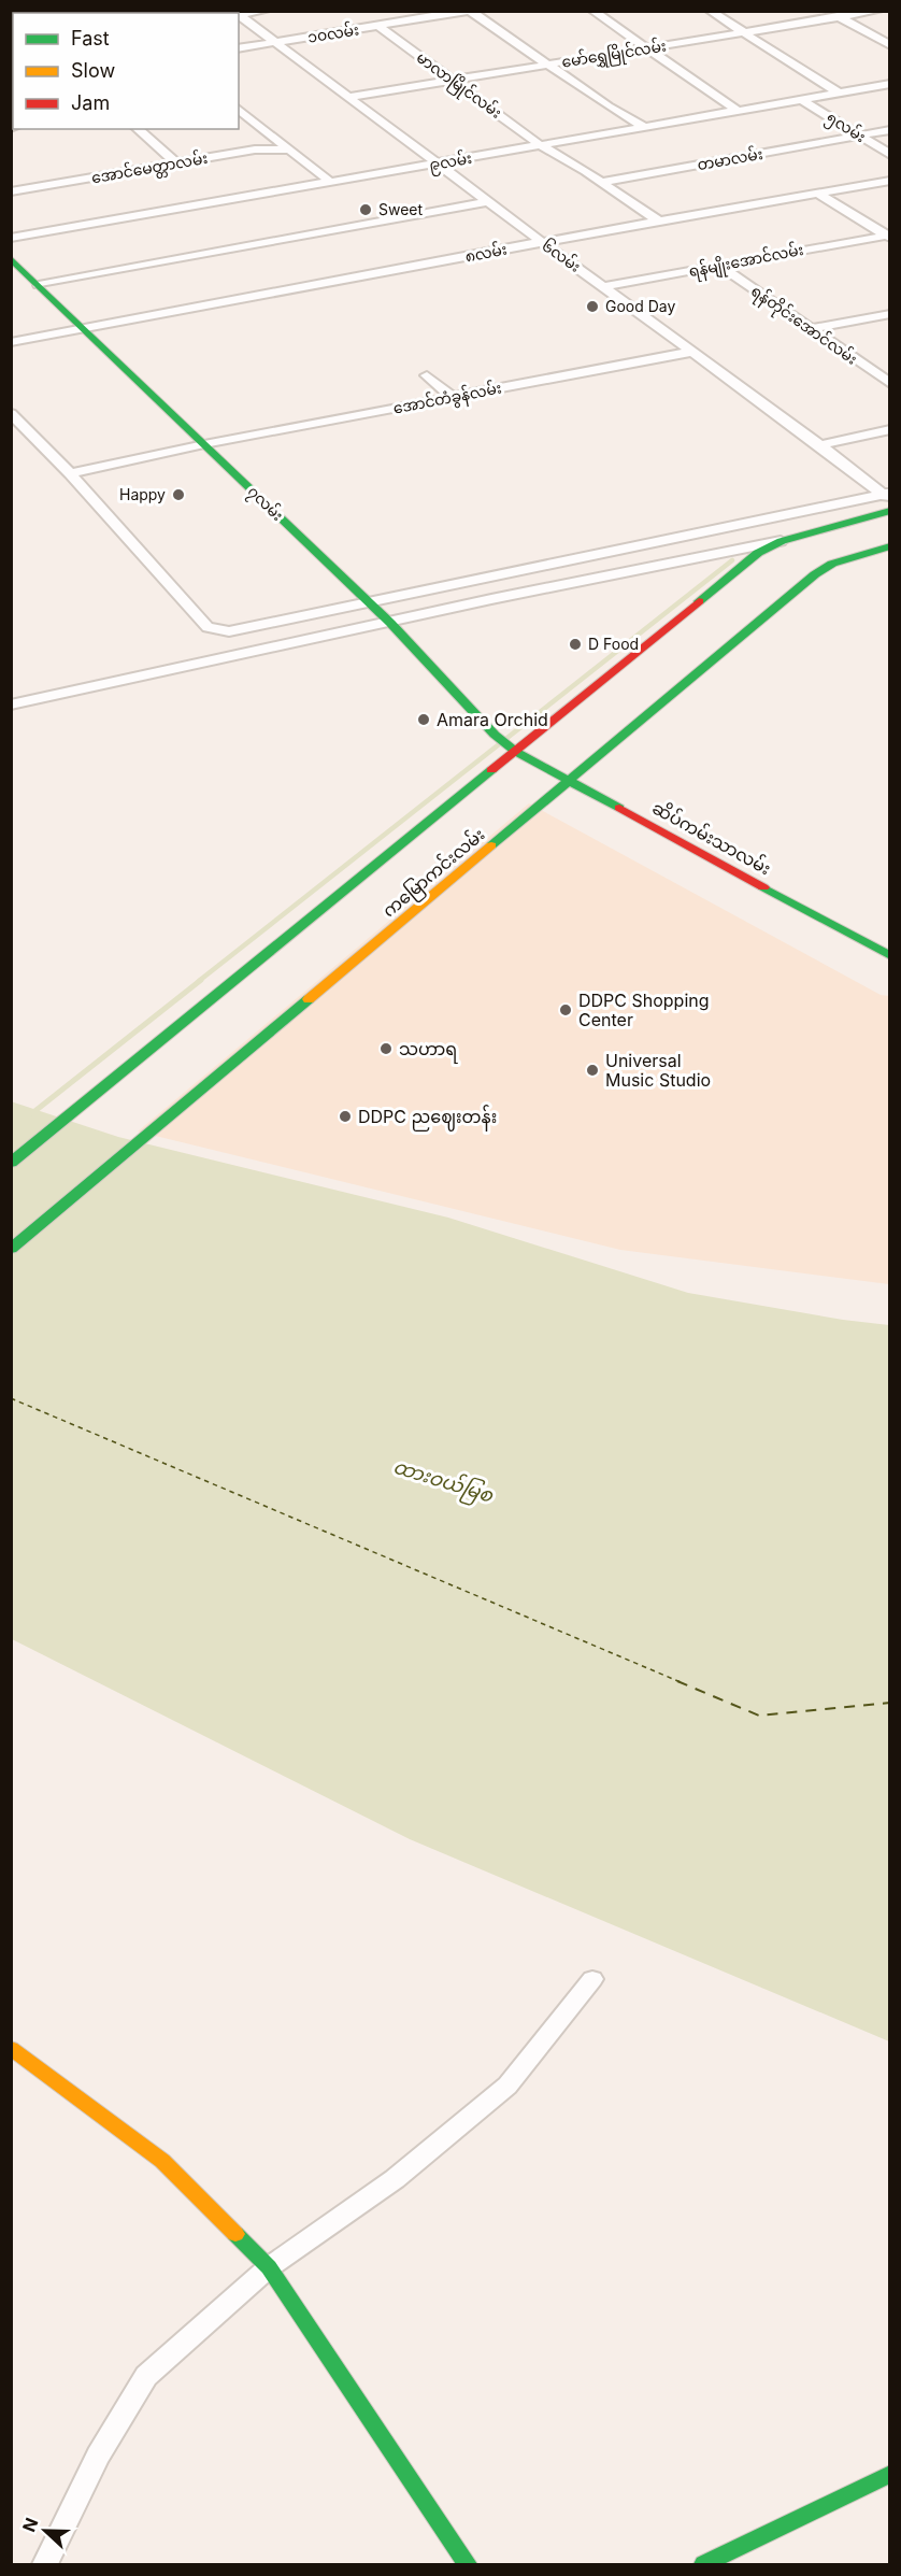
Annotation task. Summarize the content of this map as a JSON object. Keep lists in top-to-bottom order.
{
  "streets": {
    "main road": ["၇လမ်း", "ဆိပ်ကမ်းသာလမ်း", "ကမြောကင်းလမ်း"],
    "street": [
      "၁၀လမ်း",
      "မော်ရွှေမြိုင်လမ်း",
      "မာလာမြိုင်လမ်း",
      "၅လမ်း",
      "တမာလမ်း",
      "၉လမ်း",
      "အောင်မေတ္တာလမ်း",
      "၈လမ်း",
      "၆လမ်း",
      "ရန်မျိုးအောင်လမ်း",
      "ရန်တိုင်းအောင်လမ်း",
      "အောင်တံခွန်လမ်း"
    ]
  },
  "crossings": [
    ["၁၀လမ်း", "မာလာမြိုင်လမ်း"],
    ["၁၀လမ်း", "၆လမ်း"],
    ["မော်ရွှေမြိုင်လမ်း", "မာလာမြိုင်လမ်း"],
    ["မော်ရွှေမြိုင်လမ်း", "၆လမ်း"],
    ["မာလာမြိုင်လမ်း", "တမာလမ်း"],
    ["မာလာမြိုင်လမ်း", "၉လမ်း"],
    ["မာလာမြိုင်လမ်း", "၈လမ်း"],
    ["၅လမ်း", "တမာလမ်း"],
    ["၅လမ်း", "၉လမ်း"],
    ["၉လမ်း", "၆လမ်း"],
    ["၈လမ်း", "၆လမ်း"],
    ["၈လမ်း", "၇လမ်း"],
    ["၆လမ်း", "ရန်မျိုးအောင်လမ်း"],
    ["၆လမ်း", "အောင်တံခွန်လမ်း"],
    ["ရန်မျိုးအောင်လမ်း", "ရန်တိုင်းအောင်လမ်း"],
    ["အောင်တံခွန်လမ်း", "၇လမ်း"],
    ["၇လမ်း", "ဆိပ်ကမ်းသာလမ်း"],
    ["ဆိပ်ကမ်းသာလမ်း", "ကမြောကင်းလမ်း"]
  ],
  "water": ["ထားဝယ်မြစ"],
  "places": [
    "Sweet",
    "Good Day",
    "Happy",
    "D Food",
    "Amara Orchid",
    "DDPC Shopping Center",
    "သဟာရ",
    "Universal Music Studio",
    "DDPC ညဈေးတန်း"
  ],
  "legend": ["Fast", "Slow", "Jam"],
  "north": "left"
}
